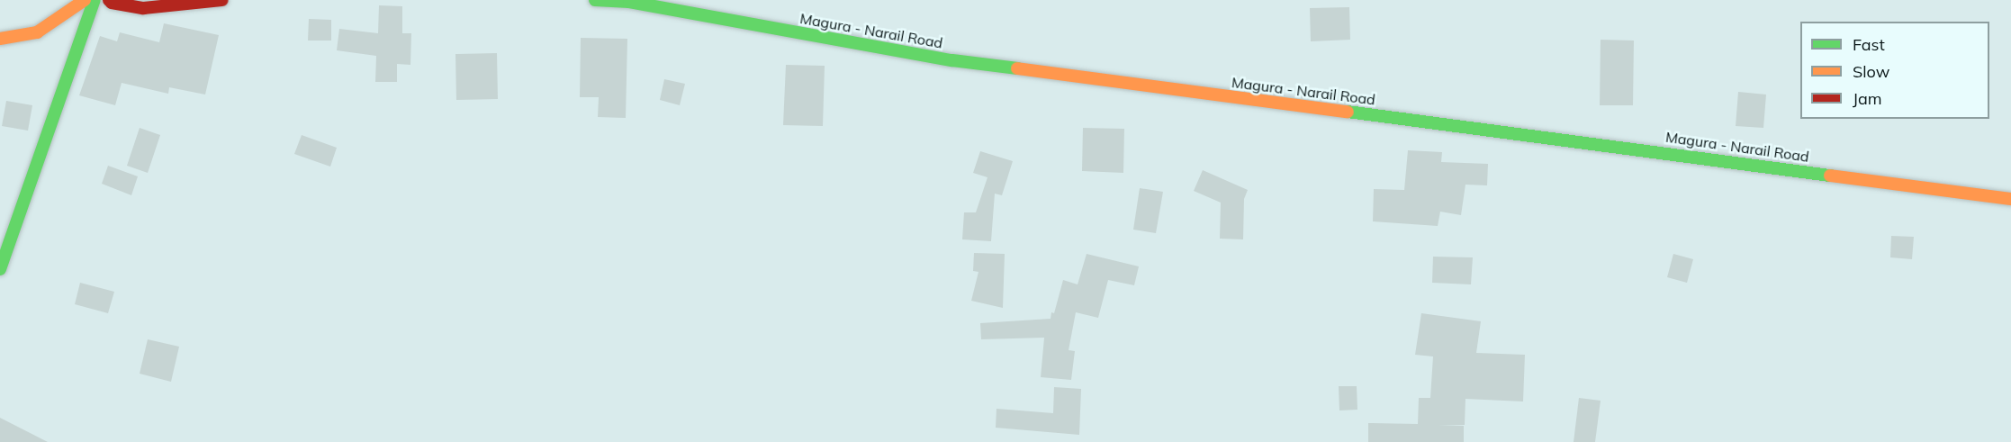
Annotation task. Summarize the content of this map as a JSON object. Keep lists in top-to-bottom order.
{
  "streets": {
    "main road": ["Magura - Narail Road"]
  },
  "legend": ["Fast", "Slow", "Jam"]
}
